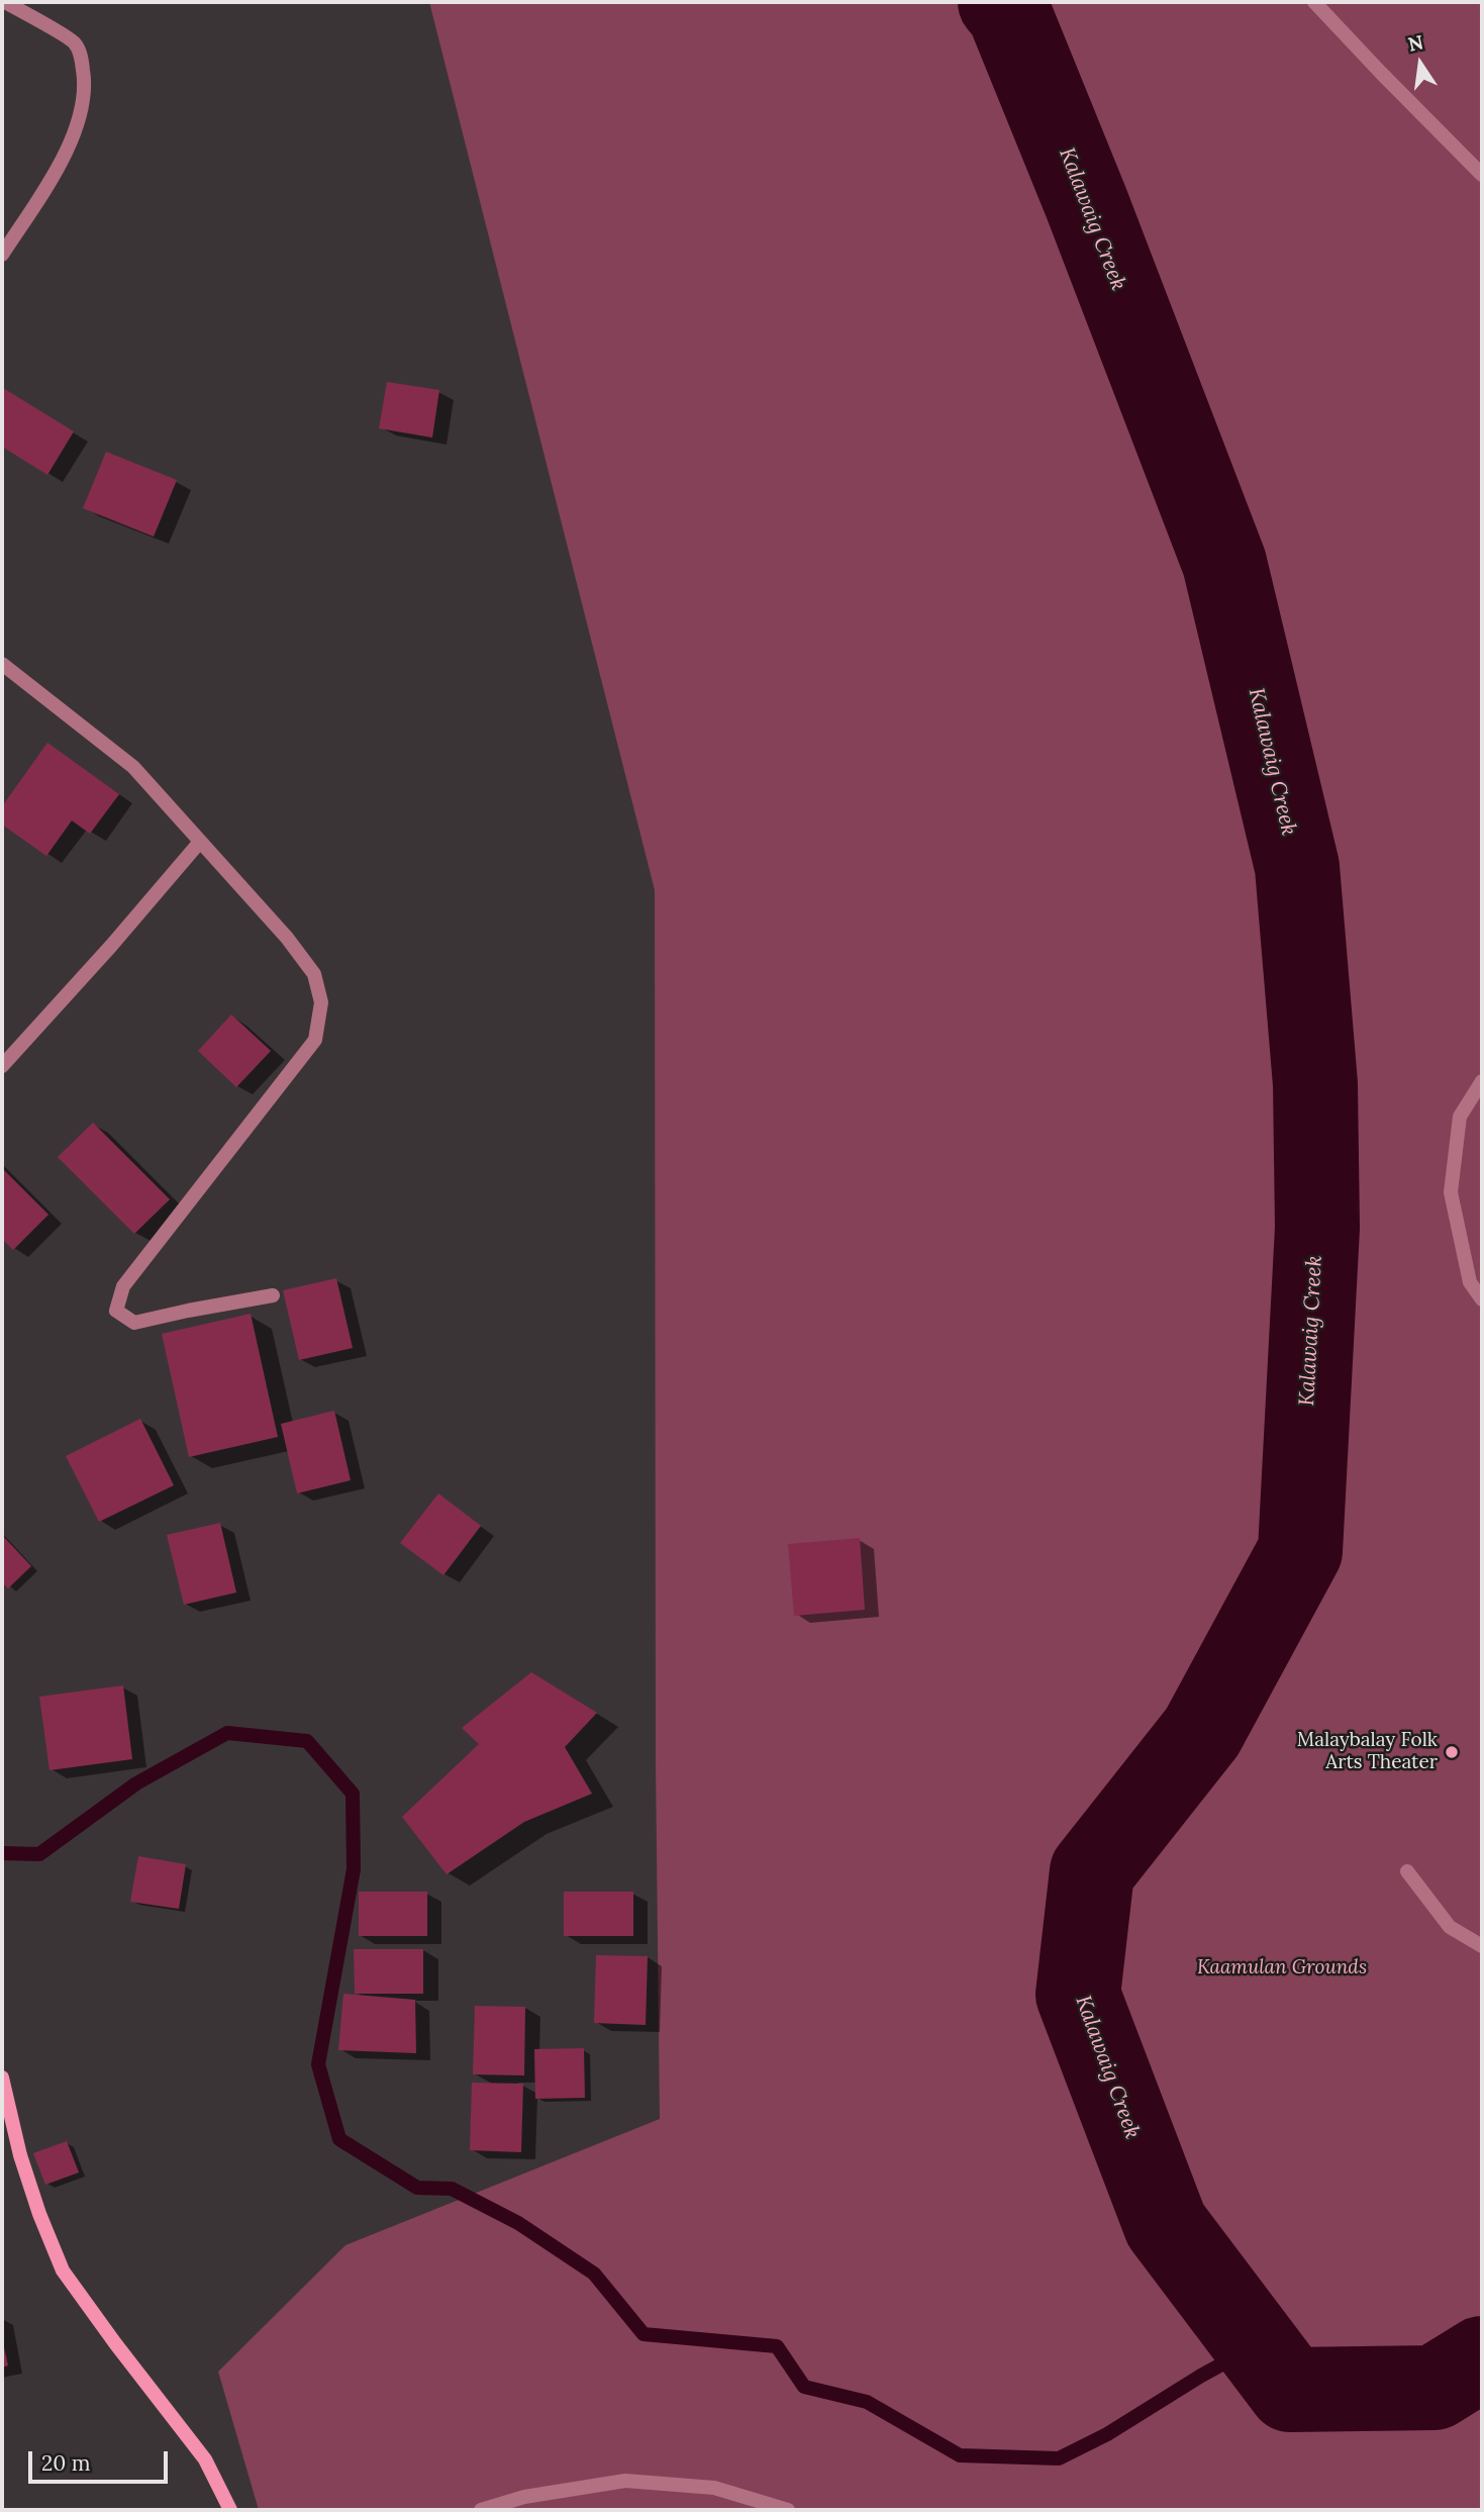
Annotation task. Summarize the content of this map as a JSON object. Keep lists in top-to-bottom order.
{
  "water": ["Kalawaig Creek"],
  "parks": ["Kaamulan Grounds"],
  "places": ["Malaybalay Folk Arts Theater"],
  "scale_bar": "20 m",
  "north": "top"
}
